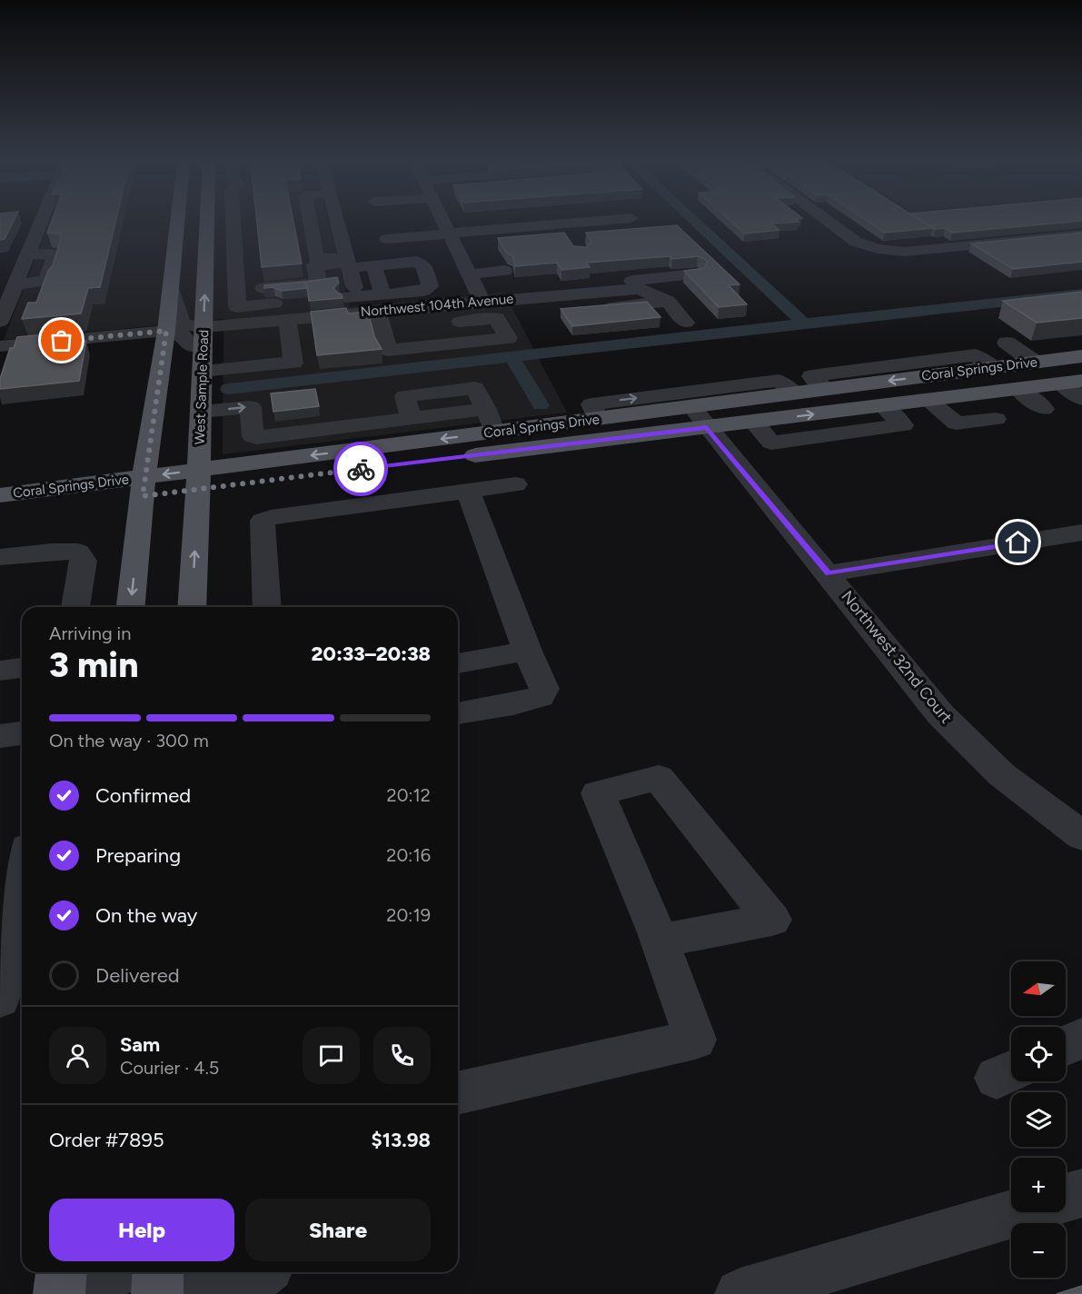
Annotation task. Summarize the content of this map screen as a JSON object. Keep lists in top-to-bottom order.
{
  "streets": {
    "main road": ["Coral Springs Drive", "West Sample Road"],
    "street": ["Northwest 104th Avenue", "Northwest 32nd Court"]
  },
  "crossings": [
    ["Northwest 104th Avenue", "West Sample Road"],
    ["Coral Springs Drive", "West Sample Road"],
    ["Coral Springs Drive", "Northwest 32nd Court"]
  ],
  "north": "left",
  "page": {
    "heading": ["3 min", "Arriving in", "20:33–20:38"],
    "panel": [
      "Sam",
      "Courier · 4.5",
      "Order #7895",
      "$13.98"
    ],
    "bar": "On the way · 300 m",
    "list": [
      ["Confirmed", "20:12"],
      ["Preparing", "20:16"],
      ["On the way", "20:19"],
      "Delivered"
    ],
    "map_buttons": ["+", "−"],
    "buttons": ["Help", "Share"]
  }
}
